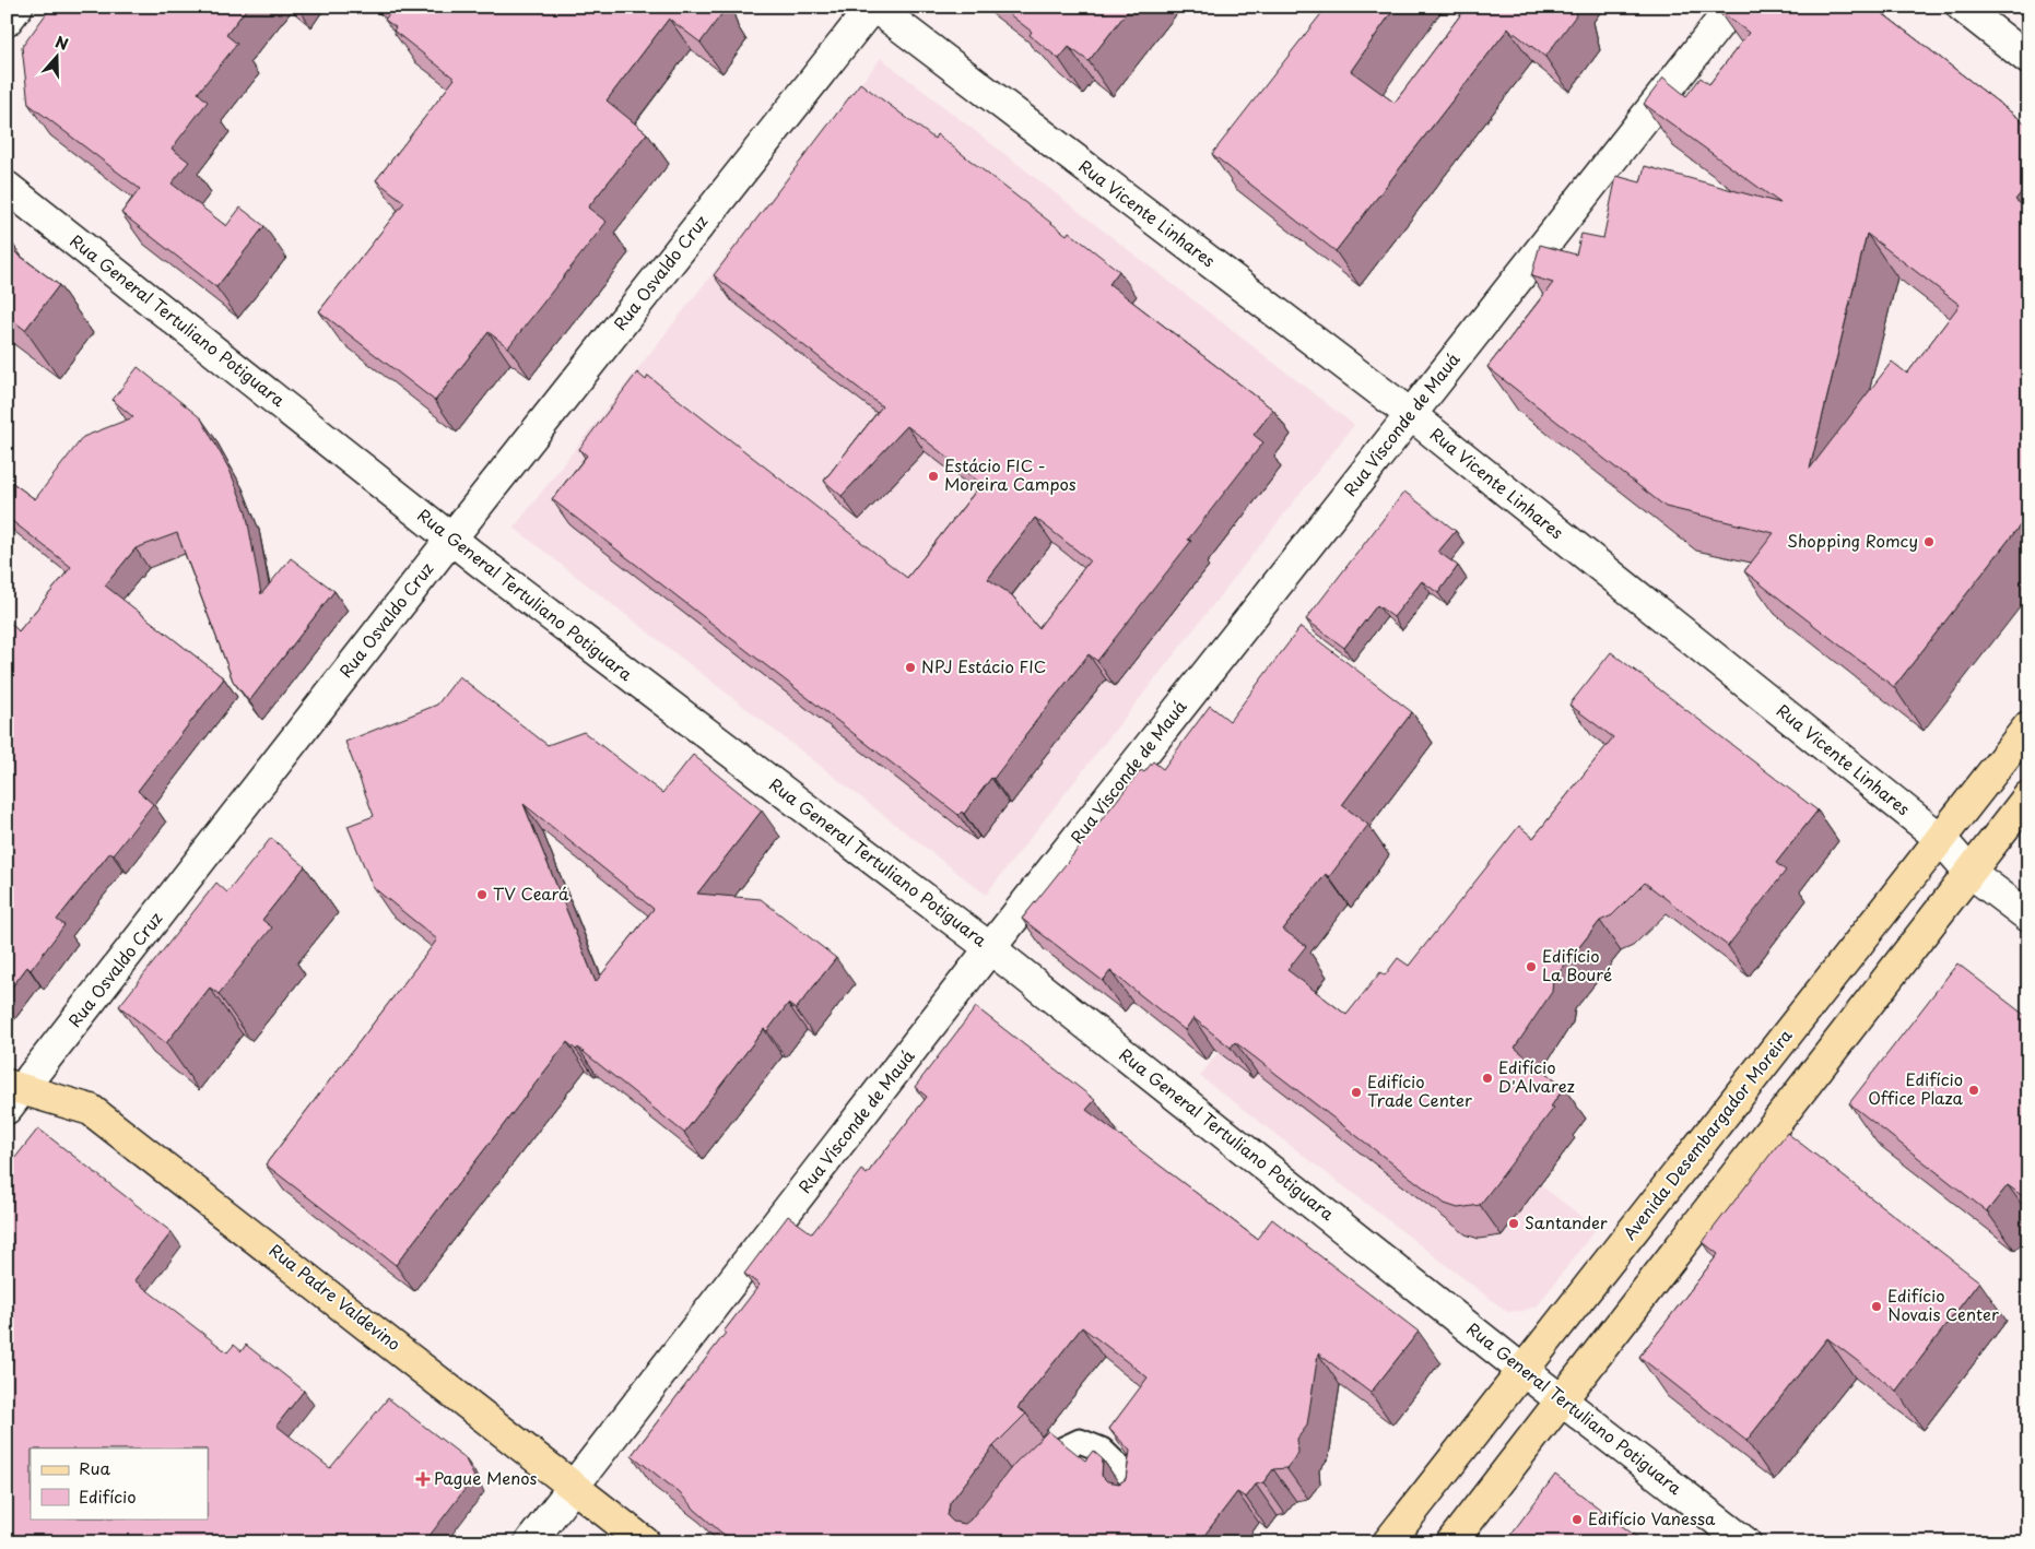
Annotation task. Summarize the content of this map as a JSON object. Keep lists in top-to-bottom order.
{
  "streets": {
    "main road": ["Avenida Desembargador Moreira", "Rua Padre Valdevino"],
    "street": [
      "Rua Vicente Linhares",
      "Rua Osvaldo Cruz",
      "Rua General Tertuliano Potiguara",
      "Rua Visconde de Mauá"
    ]
  },
  "crossings": [
    ["Rua Vicente Linhares", "Rua Osvaldo Cruz"],
    ["Rua Vicente Linhares", "Rua Visconde de Mauá"],
    ["Rua Vicente Linhares", "Avenida Desembargador Moreira"],
    ["Rua Osvaldo Cruz", "Rua General Tertuliano Potiguara"],
    ["Rua Osvaldo Cruz", "Rua Padre Valdevino"],
    ["Rua General Tertuliano Potiguara", "Rua Visconde de Mauá"],
    ["Rua General Tertuliano Potiguara", "Avenida Desembargador Moreira"],
    ["Rua Visconde de Mauá", "Rua Padre Valdevino"]
  ],
  "places": {
    "other": [
      "Estácio FIC - Moreira Campos",
      "Shopping Romcy",
      "NPJ Estácio FIC",
      "TV Ceará",
      "Edifício La Bouré",
      "Edifício D'Alvarez",
      "Edifício Office Plaza",
      "Edifício Trade Center",
      "Santander",
      "Edifício Novais Center",
      "Edifício Vanessa"
    ],
    "health": ["Pague Menos"]
  },
  "legend": ["Rua", "Edifício"],
  "north": "top"
}
